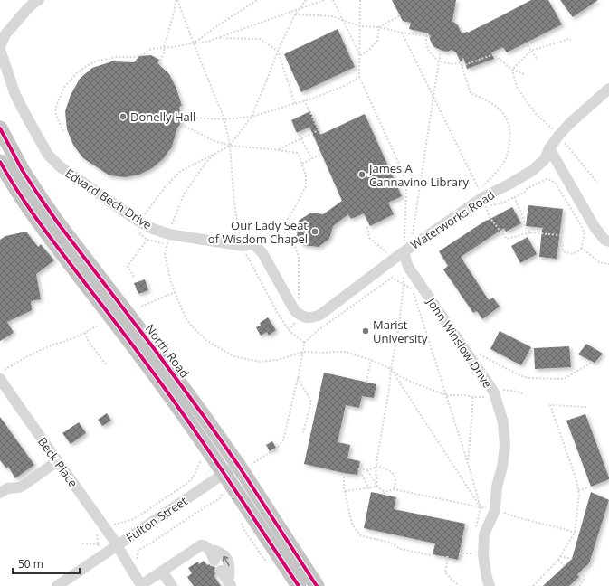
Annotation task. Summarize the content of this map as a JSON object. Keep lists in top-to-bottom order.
{
  "streets": {
    "highway": ["North Road"],
    "street": [
      "Edvard Bech Drive",
      "Waterworks Road",
      "John Winslow Drive",
      "Beck Place",
      "Fulton Street"
    ]
  },
  "crossings": [
    ["Edvard Bech Drive", "Waterworks Road"],
    ["Waterworks Road", "John Winslow Drive"],
    ["North Road", "Fulton Street"],
    ["Beck Place", "Fulton Street"]
  ],
  "places": [
    "Donelly Hall",
    "James A Cannavino Library",
    "Our Lady Seat of Wisdom Chapel",
    "Marist University"
  ],
  "scale_bar": "50 m"
}
